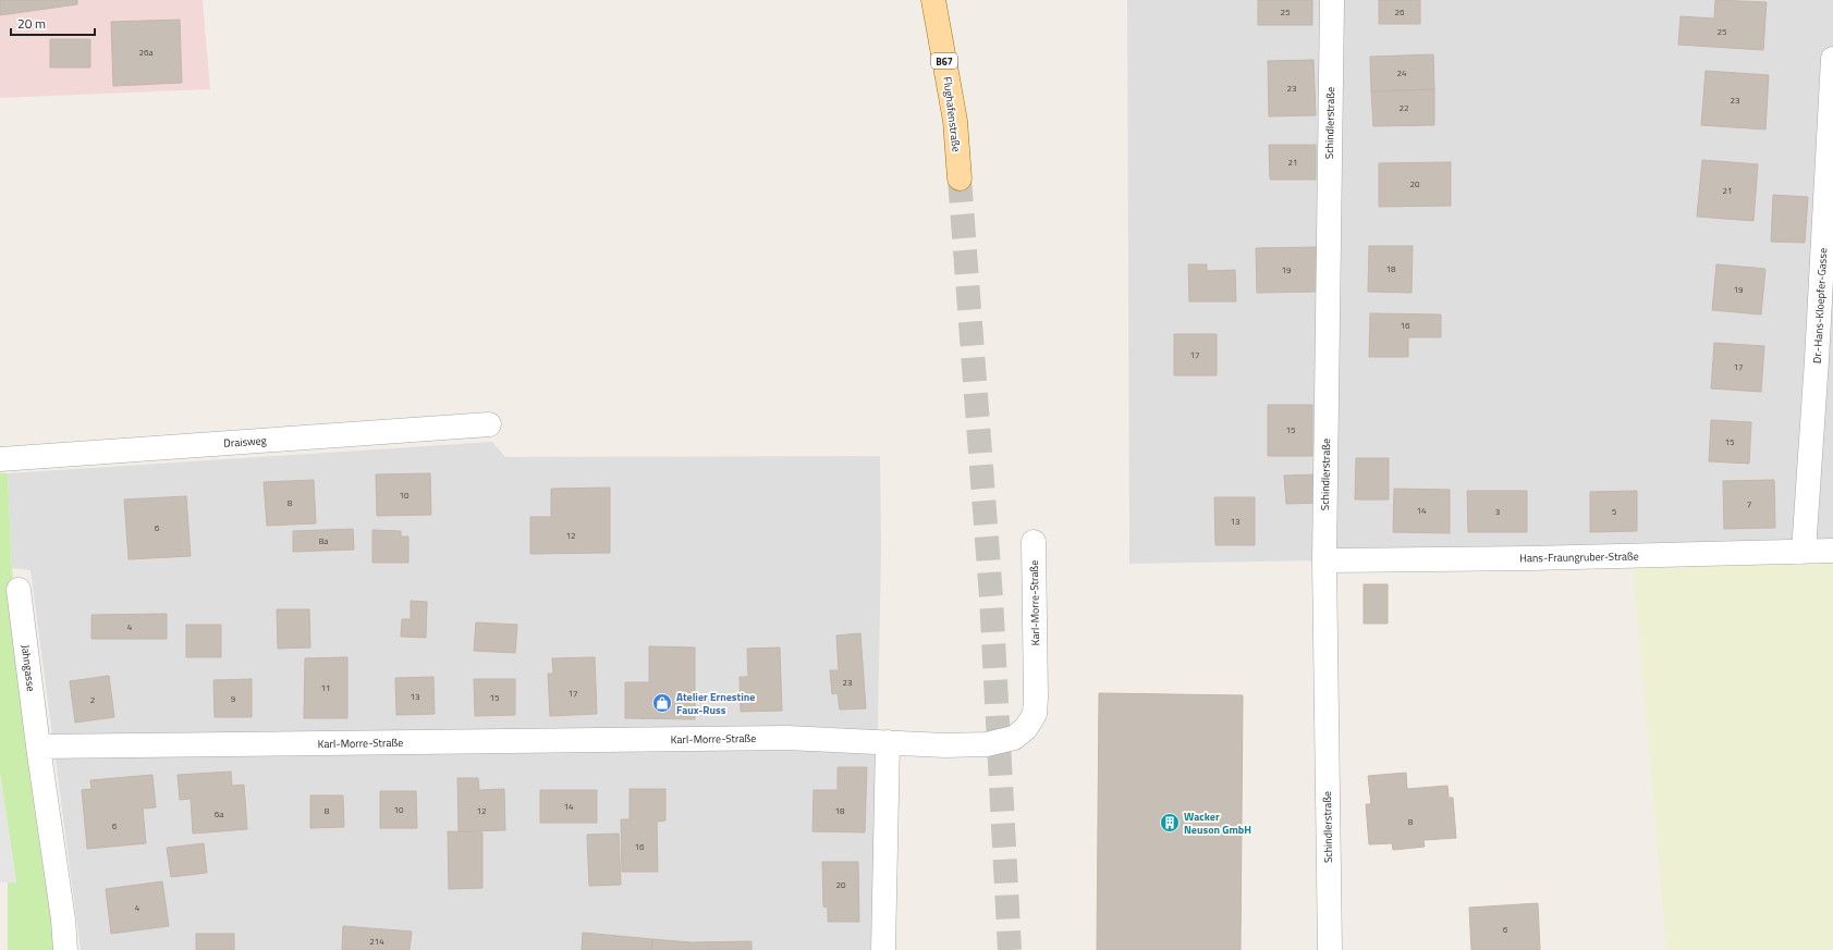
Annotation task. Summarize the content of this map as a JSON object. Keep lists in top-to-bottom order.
{
  "streets": {
    "main road": ["B67", "Flughafenstraße"],
    "street": [
      "Schindlerstraße",
      "Dr.-Hans-Kloepfer-Gasse",
      "Draisweg",
      "Hans-Fraungruber-Straße",
      "Karl-Morre-Straße",
      "Jahngasse"
    ]
  },
  "crossings": [
    ["Schindlerstraße", "Hans-Fraungruber-Straße"],
    ["Dr.-Hans-Kloepfer-Gasse", "Hans-Fraungruber-Straße"],
    ["Karl-Morre-Straße", "Jahngasse"]
  ],
  "places": {
    "shop": ["Atelier Ernestine Faux-Russ"],
    "building": ["Wacker Neuson GmbH"]
  },
  "house_numbers": [
    "25",
    "26",
    "25",
    "26a",
    "24",
    "23",
    "23",
    "22",
    "21",
    "20",
    "21",
    "18",
    "19",
    "19",
    "16",
    "17",
    "17",
    "15",
    "15",
    "10",
    "8",
    "7",
    "14",
    "3",
    "5",
    "13",
    "6",
    "12",
    "8a",
    "4",
    "23",
    "11",
    "17",
    "13",
    "15",
    "9",
    "2",
    "14",
    "10",
    "8",
    "12",
    "18",
    "6a",
    "8",
    "6",
    "16",
    "20",
    "4",
    "6",
    "214"
  ],
  "scale_bar": "20 m"
}
